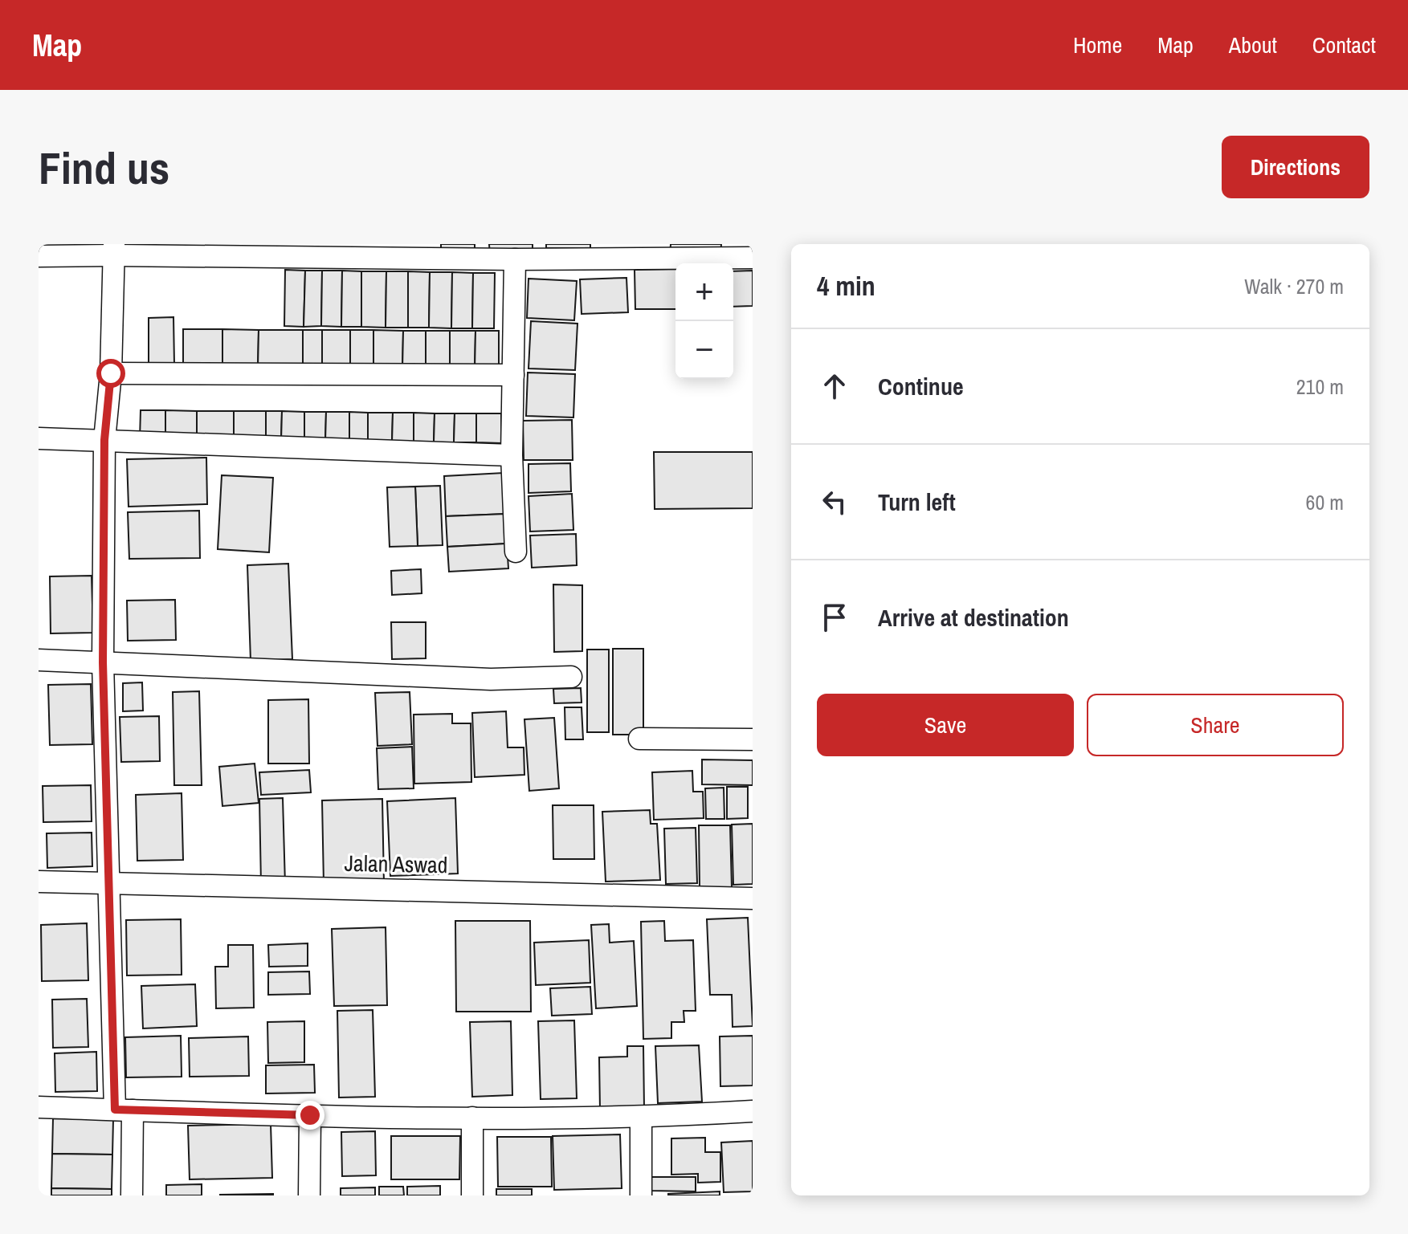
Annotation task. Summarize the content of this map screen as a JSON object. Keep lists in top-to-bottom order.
{
  "streets": {
    "street": ["Jalan Aswad"]
  },
  "page": {
    "header": "Map",
    "nav": [
      "Home",
      "Map",
      "About",
      "Contact"
    ],
    "buttons": [
      "Directions",
      ["Save", "Share"]
    ],
    "title": "Find us",
    "heading": ["4 min", "Walk · 270 m"],
    "map_buttons": ["+", "−"],
    "list": [
      ["Continue", "210 m"],
      ["Turn left", "60 m"],
      "Arrive at destination"
    ]
  }
}
